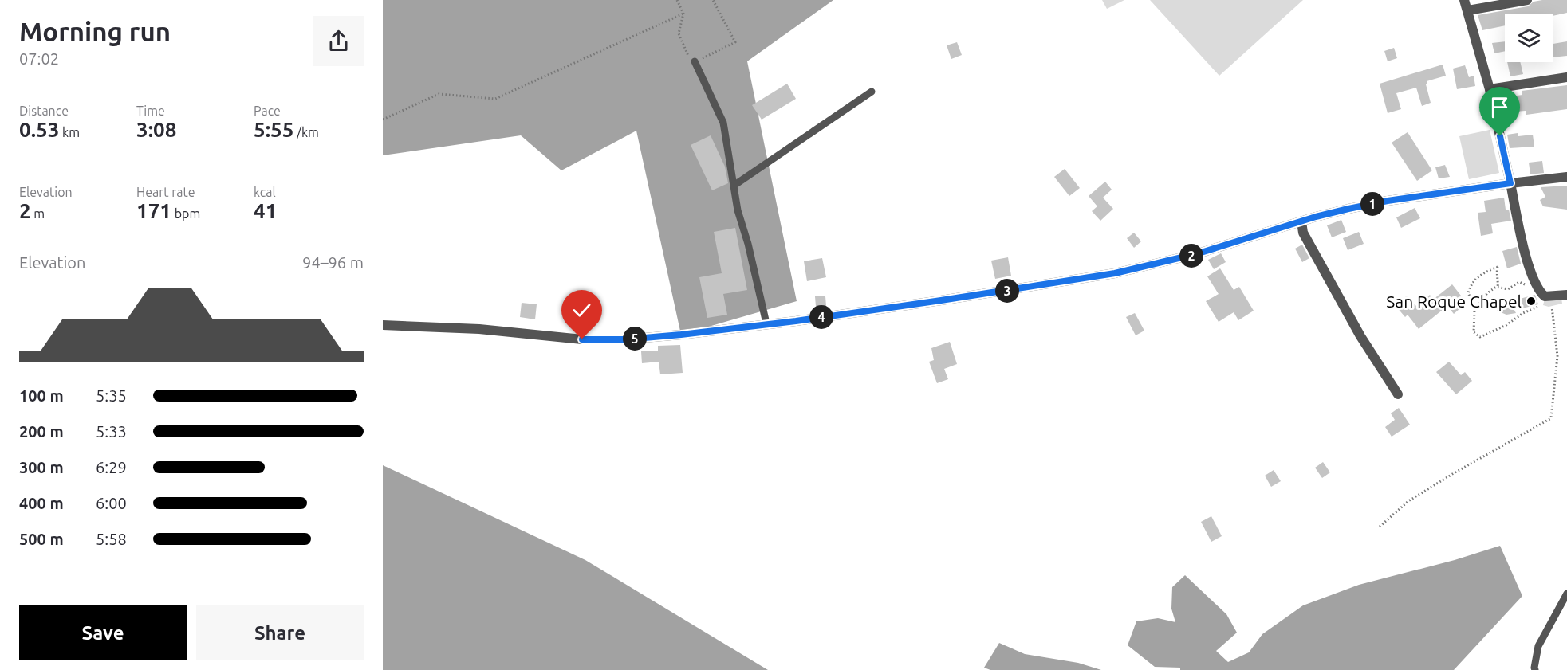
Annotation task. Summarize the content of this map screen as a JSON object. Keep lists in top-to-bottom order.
{
  "places": ["San Roque Chapel"],
  "page": {
    "heading": ["Morning run", "07:02"],
    "stats": [
      ["Distance", "0.53 km"],
      ["Time", "3:08"],
      ["Pace", "5:55 /km"],
      ["Elevation", "2 m"],
      ["Heart rate", "171 bpm"],
      ["kcal", "41"]
    ],
    "pins": [
      "1",
      "2",
      "3",
      "4",
      "5"
    ],
    "chart": ["Elevation", "94–96 m"],
    "list": [
      {
        "name": "100 m",
        "note": "5:35"
      },
      {
        "name": "200 m",
        "note": "5:33"
      },
      {
        "name": "300 m",
        "note": "6:29"
      },
      {
        "name": "400 m",
        "note": "6:00"
      },
      {
        "name": "500 m",
        "note": "5:58"
      }
    ],
    "buttons": ["Save", "Share"]
  }
}
